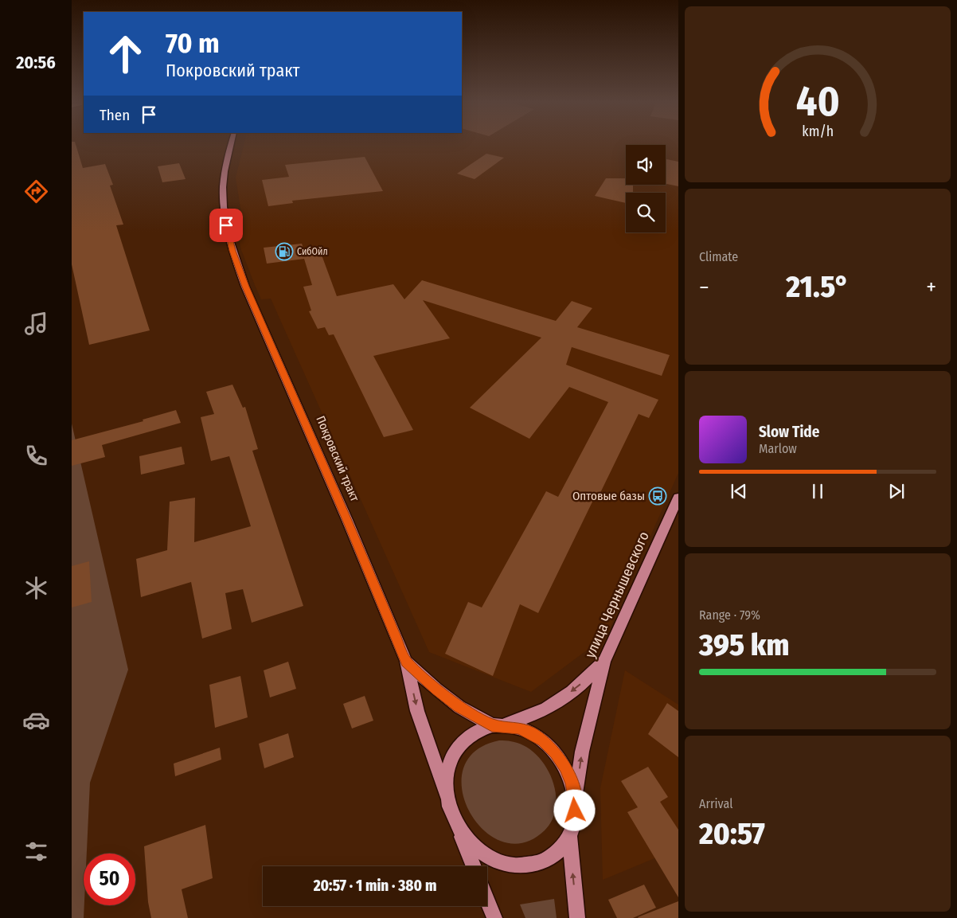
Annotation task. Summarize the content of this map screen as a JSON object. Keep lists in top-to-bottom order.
{
  "streets": {
    "main road": ["Покровский тракт", "улица Чернышевского"]
  },
  "crossings": [
    ["Покровский тракт", "улица Чернышевского"]
  ],
  "one_way": ["улица Чернышевского"],
  "places": {
    "fuel station": ["СибОйл"],
    "bus stop": ["Оптовые базы"]
  },
  "page": {
    "tabs": "20:56",
    "turn": ["70 m", "Покровский тракт"],
    "then": "Then",
    "tile": [
      "Climate",
      ["Range · 79%", "395 km"],
      ["Arrival", "20:57"]
    ],
    "heat": ["−", "21.5°", "+"],
    "song": ["Slow Tide", "Marlow"],
    "limit": "50",
    "trip": "20:57 · 1 min · 380 m",
    "gauge": ["40", "km/h"]
  }
}
